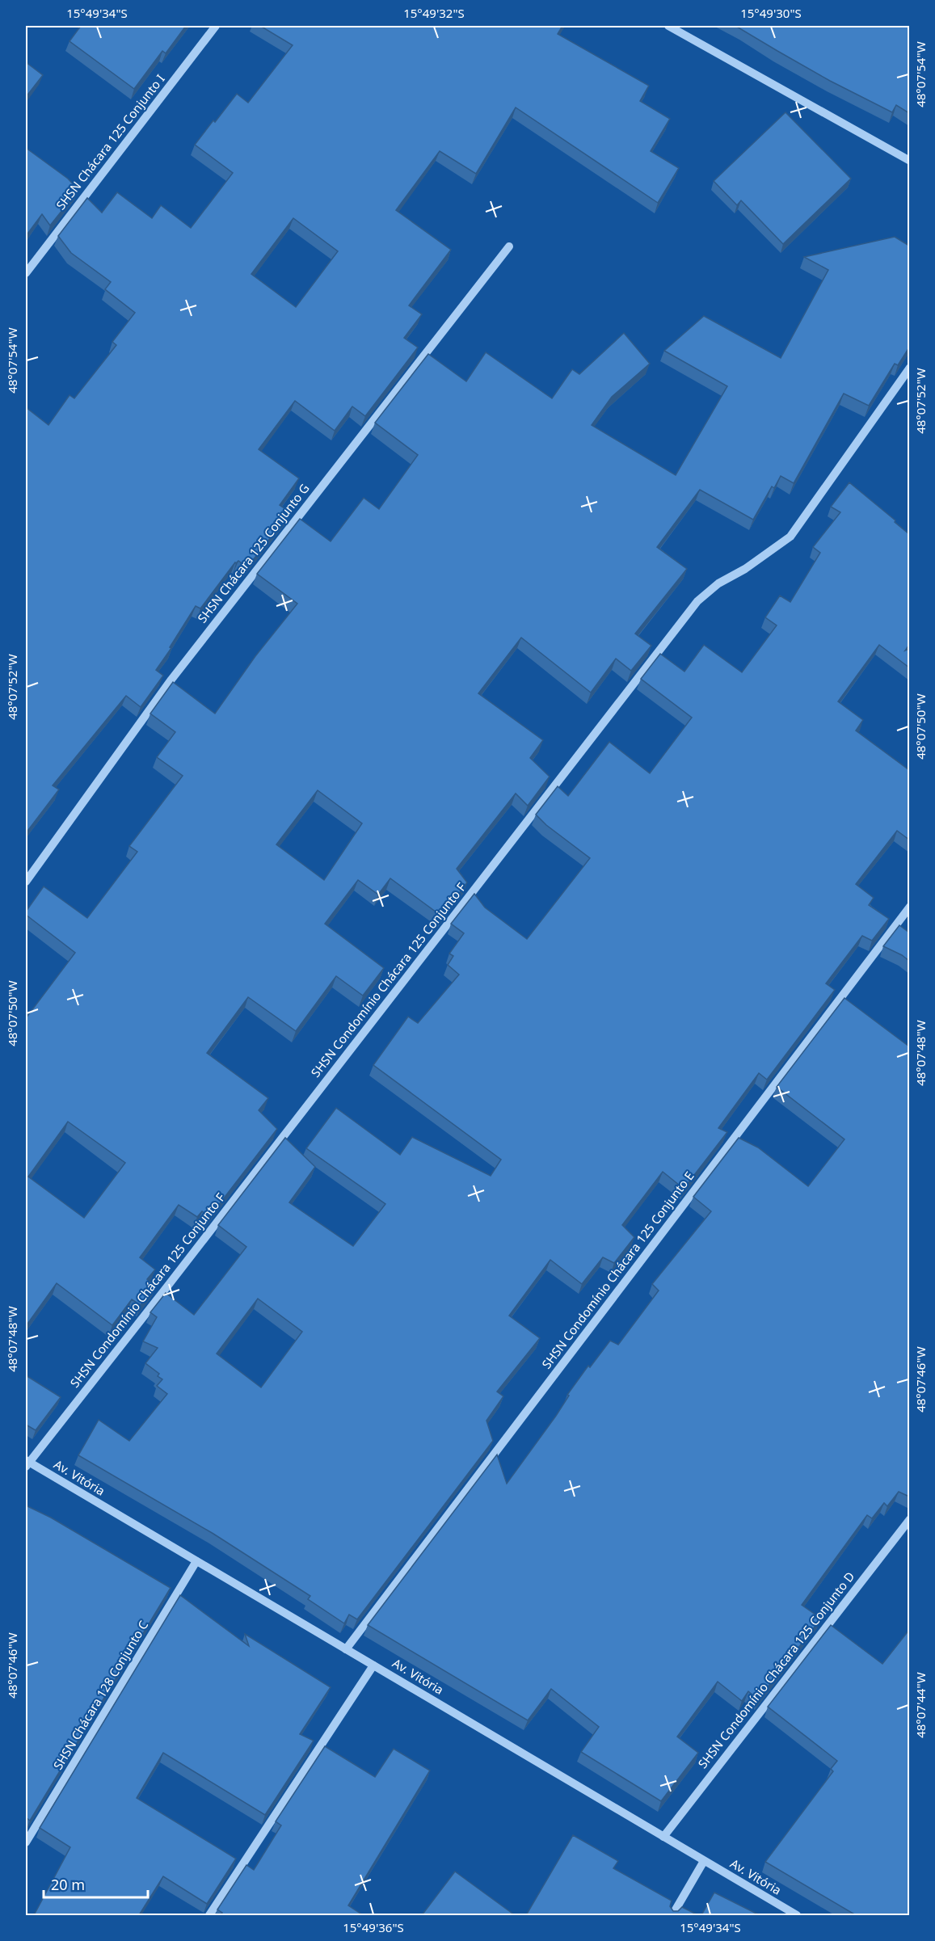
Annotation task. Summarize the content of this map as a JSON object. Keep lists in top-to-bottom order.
{
  "streets": {
    "street": [
      "SHSN Chácara 125 Conjunto I",
      "SHSN Chácara 125 Conjunto G",
      "SHSN Condomínio Chácara 125 Conjunto F",
      "SHSN Condomínio Chácara 125 Conjunto E",
      "Av. Vitória",
      "SHSN Condomínio Chácara 125 Conjunto D",
      "SHSN Chácara 128 Conjunto C"
    ]
  },
  "crossings": [
    ["SHSN Condomínio Chácara 125 Conjunto F", "Av. Vitória"],
    ["SHSN Condomínio Chácara 125 Conjunto E", "Av. Vitória"],
    ["Av. Vitória", "SHSN Condomínio Chácara 125 Conjunto D"],
    ["Av. Vitória", "SHSN Chácara 128 Conjunto C"]
  ],
  "scale_bar": "20 m",
  "coordinates": [
    "15°49'34\"S",
    "15°49'32\"S",
    "15°49'30\"S",
    "48°07'54\"W",
    "48°07'52\"W",
    "48°07'50\"W",
    "48°07'48\"W",
    "48°07'46\"W",
    "48°07'44\"W",
    "15°49'36\"S"
  ]
}
